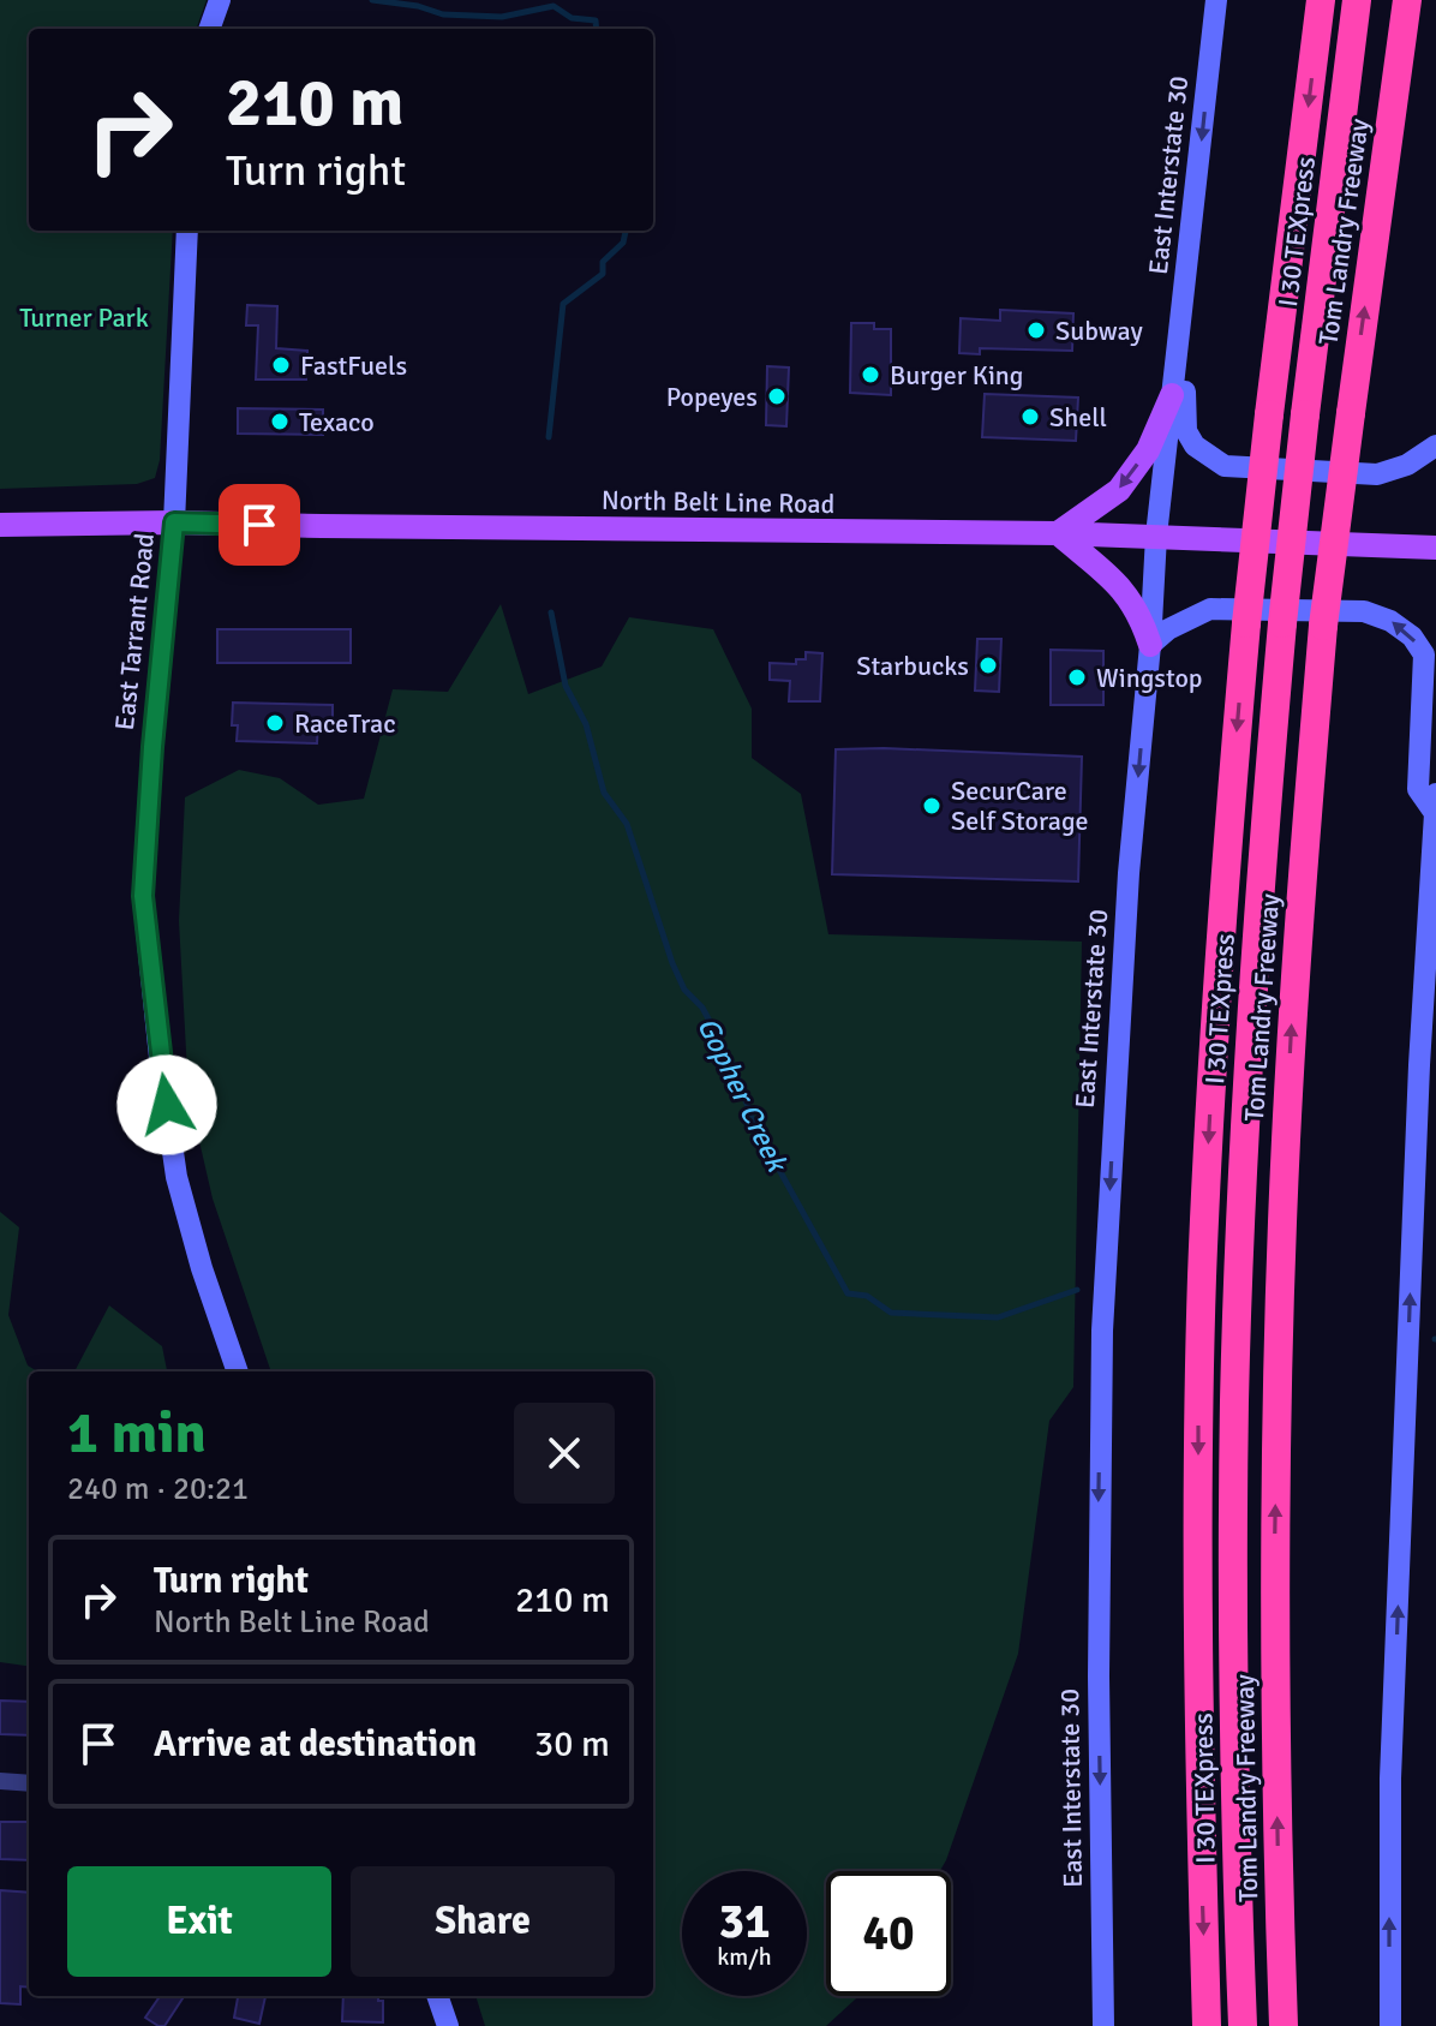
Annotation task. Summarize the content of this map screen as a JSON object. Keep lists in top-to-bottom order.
{
  "streets": {
    "highway": ["I 30 TEXpress", "Tom Landry Freeway"],
    "main road": ["East Interstate 30", "North Belt Line Road", "East Tarrant Road"]
  },
  "crossings": [
    ["East Interstate 30", "North Belt Line Road"],
    ["North Belt Line Road", "East Tarrant Road"]
  ],
  "one_way": ["East Interstate 30"],
  "water": ["Gopher Creek"],
  "parks": ["Turner Park"],
  "places": [
    "Subway",
    "FastFuels",
    "Burger King",
    "Popeyes",
    "Shell",
    "Texaco",
    "Starbucks",
    "Wingstop",
    "RaceTrac",
    "SecurCare Self Storage"
  ],
  "page": {
    "turn": ["210 m", "Turn right"],
    "heading": ["1 min", "240 m · 20:21"],
    "list": [
      {
        "name": "Turn right",
        "note": "North Belt Line Road",
        "value": "210 m"
      },
      {
        "name": "Arrive at destination",
        "value": "30 m"
      }
    ],
    "buttons": ["Exit", "Share"],
    "speed": "31 km/h",
    "limit": "40"
  }
}
